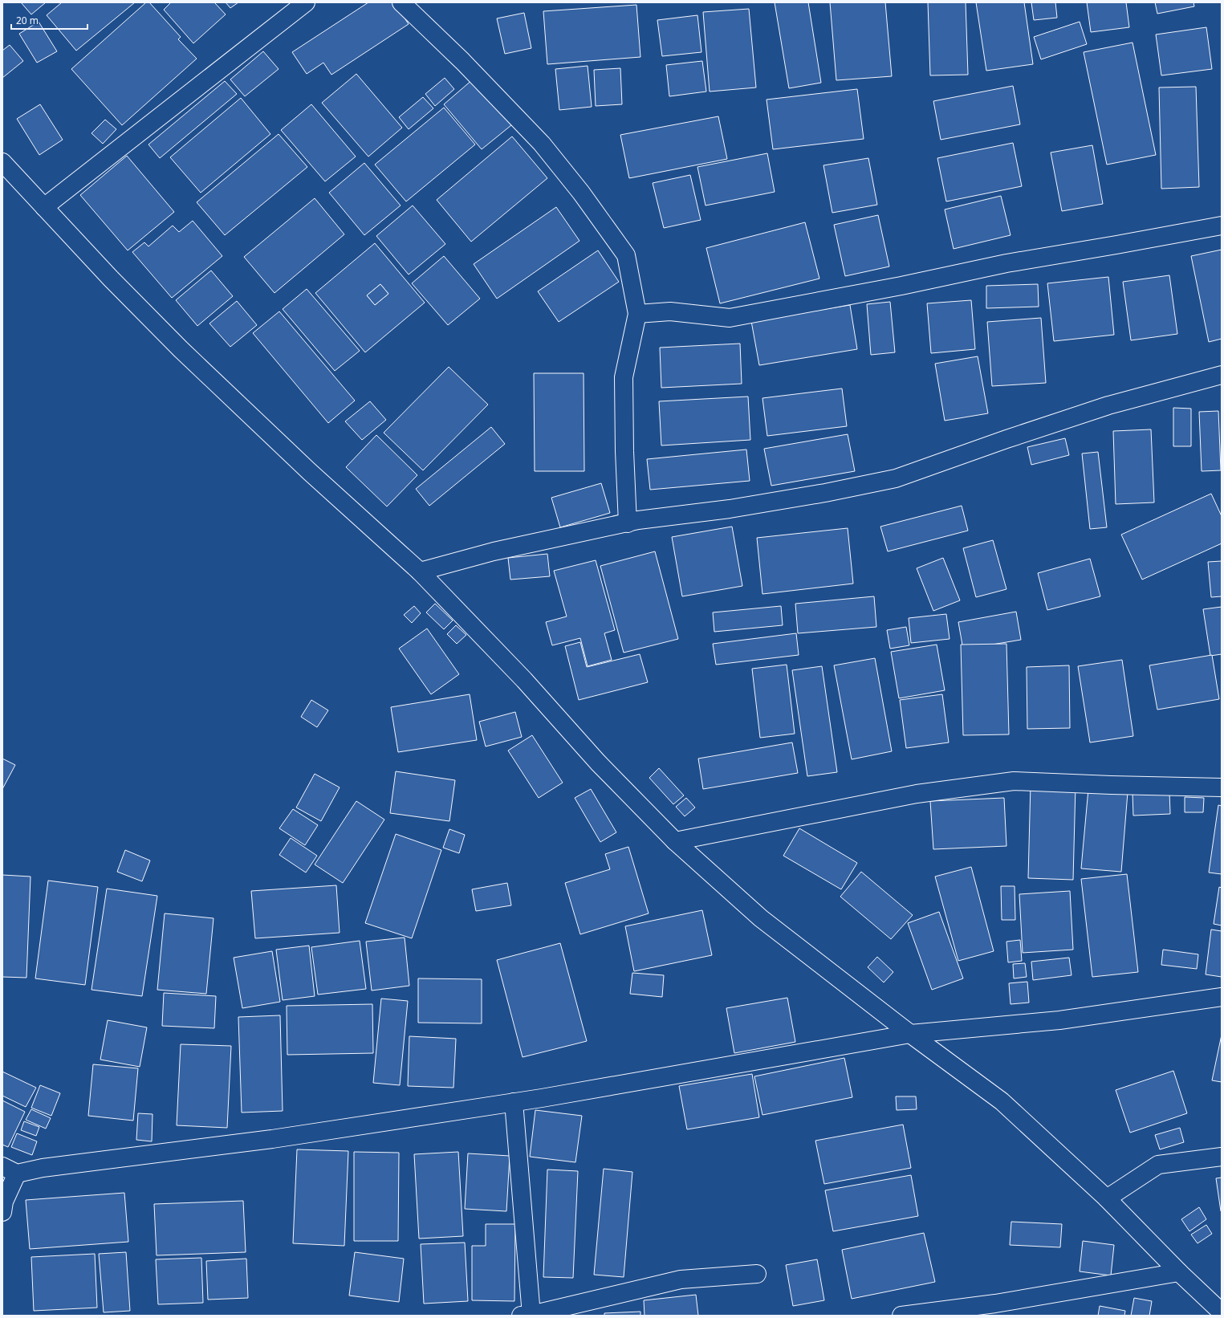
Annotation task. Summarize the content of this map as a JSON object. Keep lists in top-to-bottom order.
{
  "scale_bar": "20 m"
}
